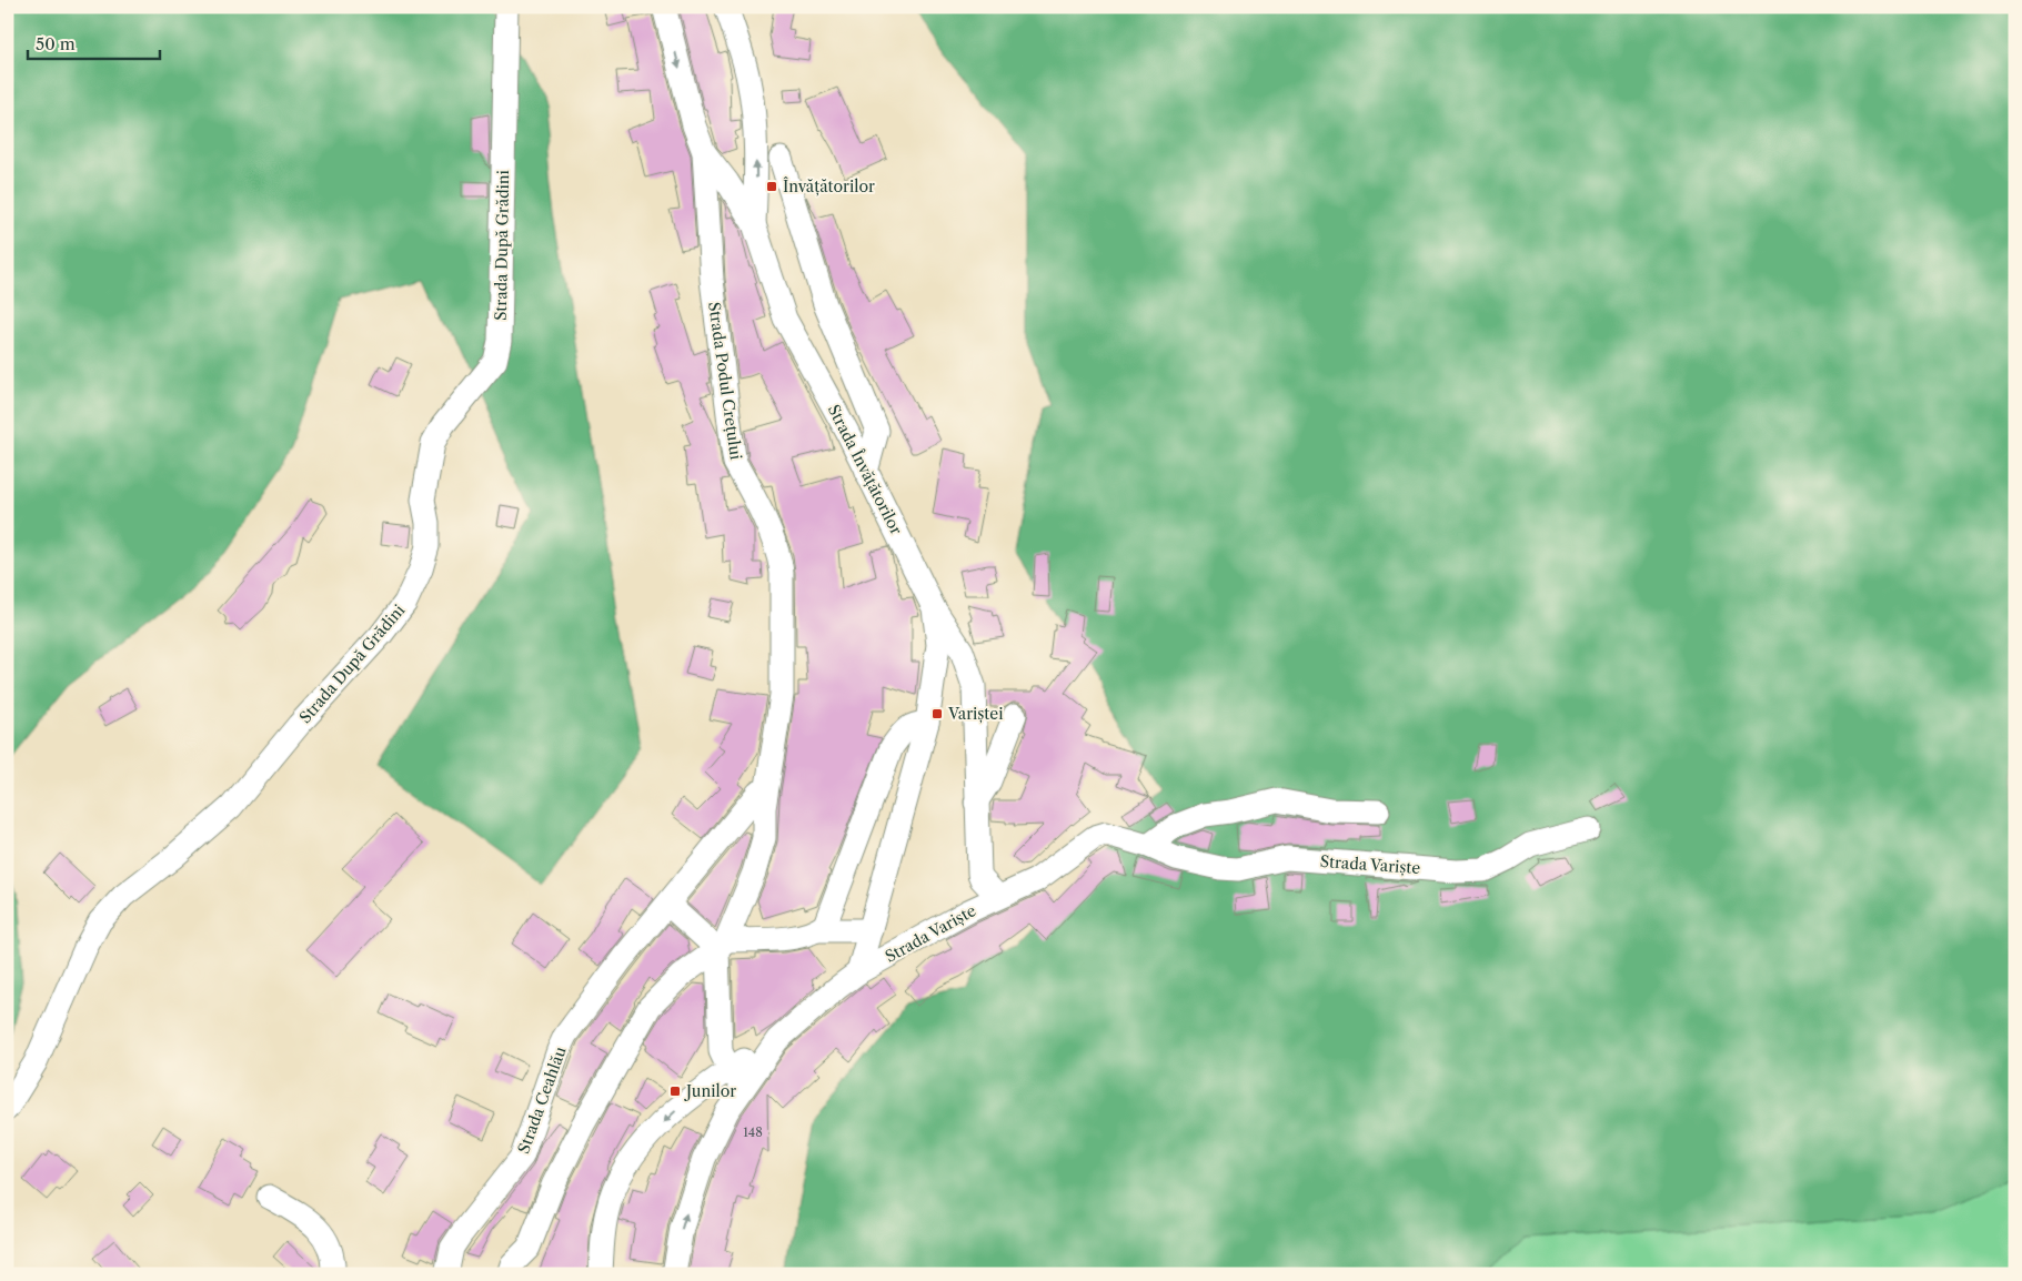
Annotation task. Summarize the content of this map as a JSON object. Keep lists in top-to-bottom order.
{
  "streets": {
    "street": [
      "Strada După Grădini",
      "Strada Podul Crețului",
      "Strada Învățătorilor",
      "Strada Variște",
      "Strada Ceahlău"
    ]
  },
  "crossings": [
    ["Strada Podul Crețului", "Strada Învățătorilor"],
    ["Strada Podul Crețului", "Strada Variște"],
    ["Strada Învățătorilor", "Strada Variște"]
  ],
  "places": {
    "transit": ["Învățătorilor", "Variștei", "Junilor"]
  },
  "house_numbers": ["148"],
  "scale_bar": "50 m"
}
